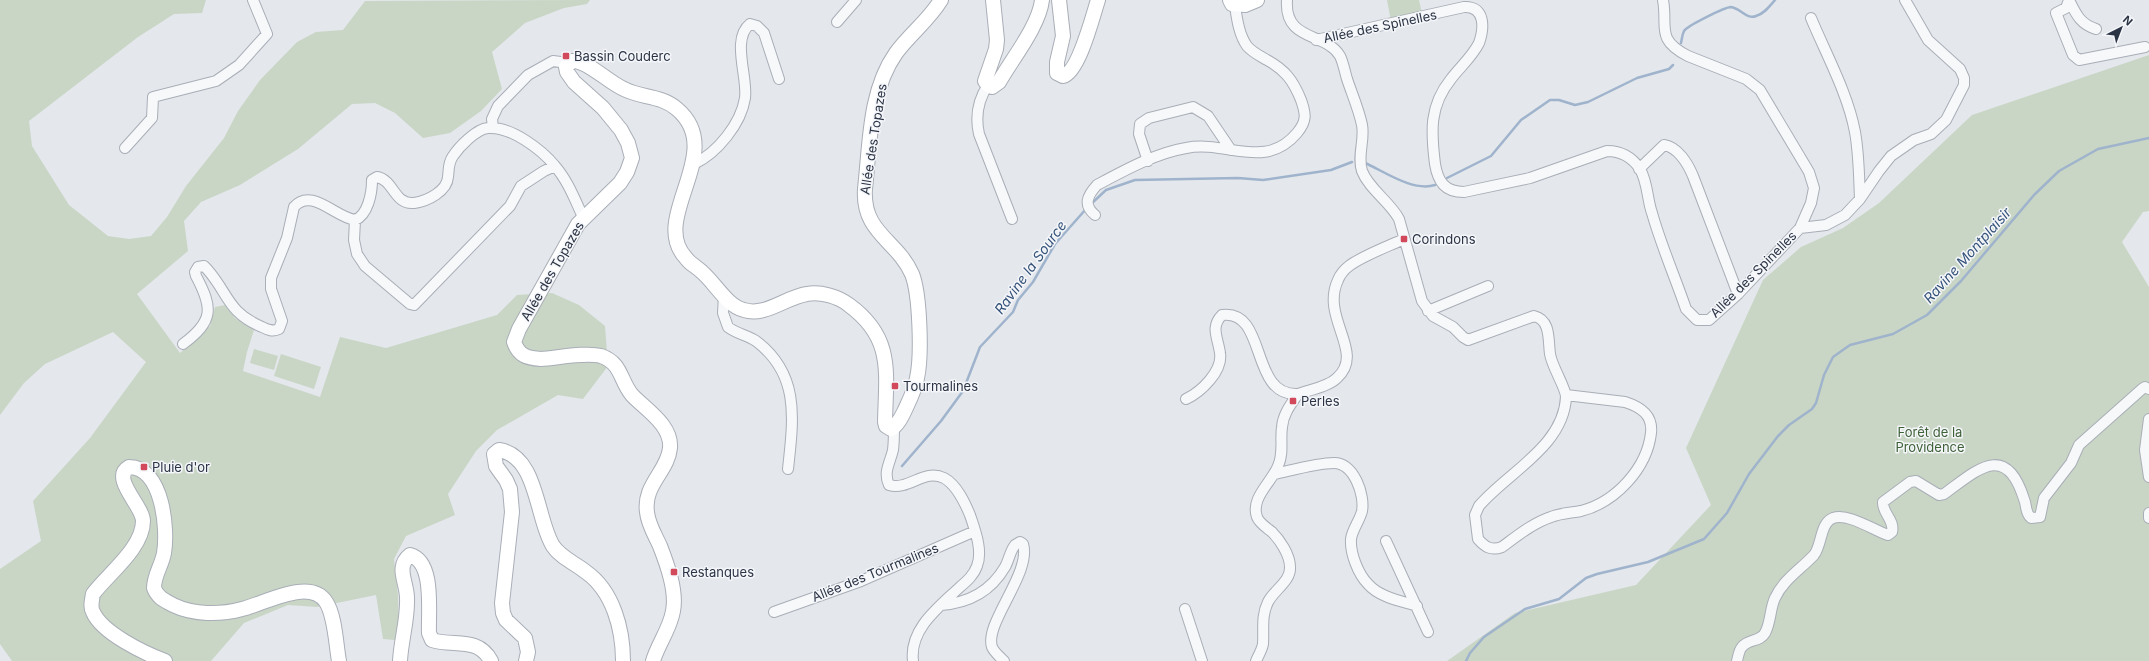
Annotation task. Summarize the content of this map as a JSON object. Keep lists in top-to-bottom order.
{
  "streets": {
    "main road": ["Allée des Topazes"],
    "street": ["Allée des Spinelles", "Allée des Tourmalines"]
  },
  "water": ["Ravine Montplaisir", "Ravine la Source"],
  "parks": ["Forêt de la Providence"],
  "places": {
    "transit": [
      "Bassin Couderc",
      "Corindons",
      "Tourmalines",
      "Perles",
      "Pluie d'or",
      "Restanques"
    ]
  },
  "north": "top right"
}
